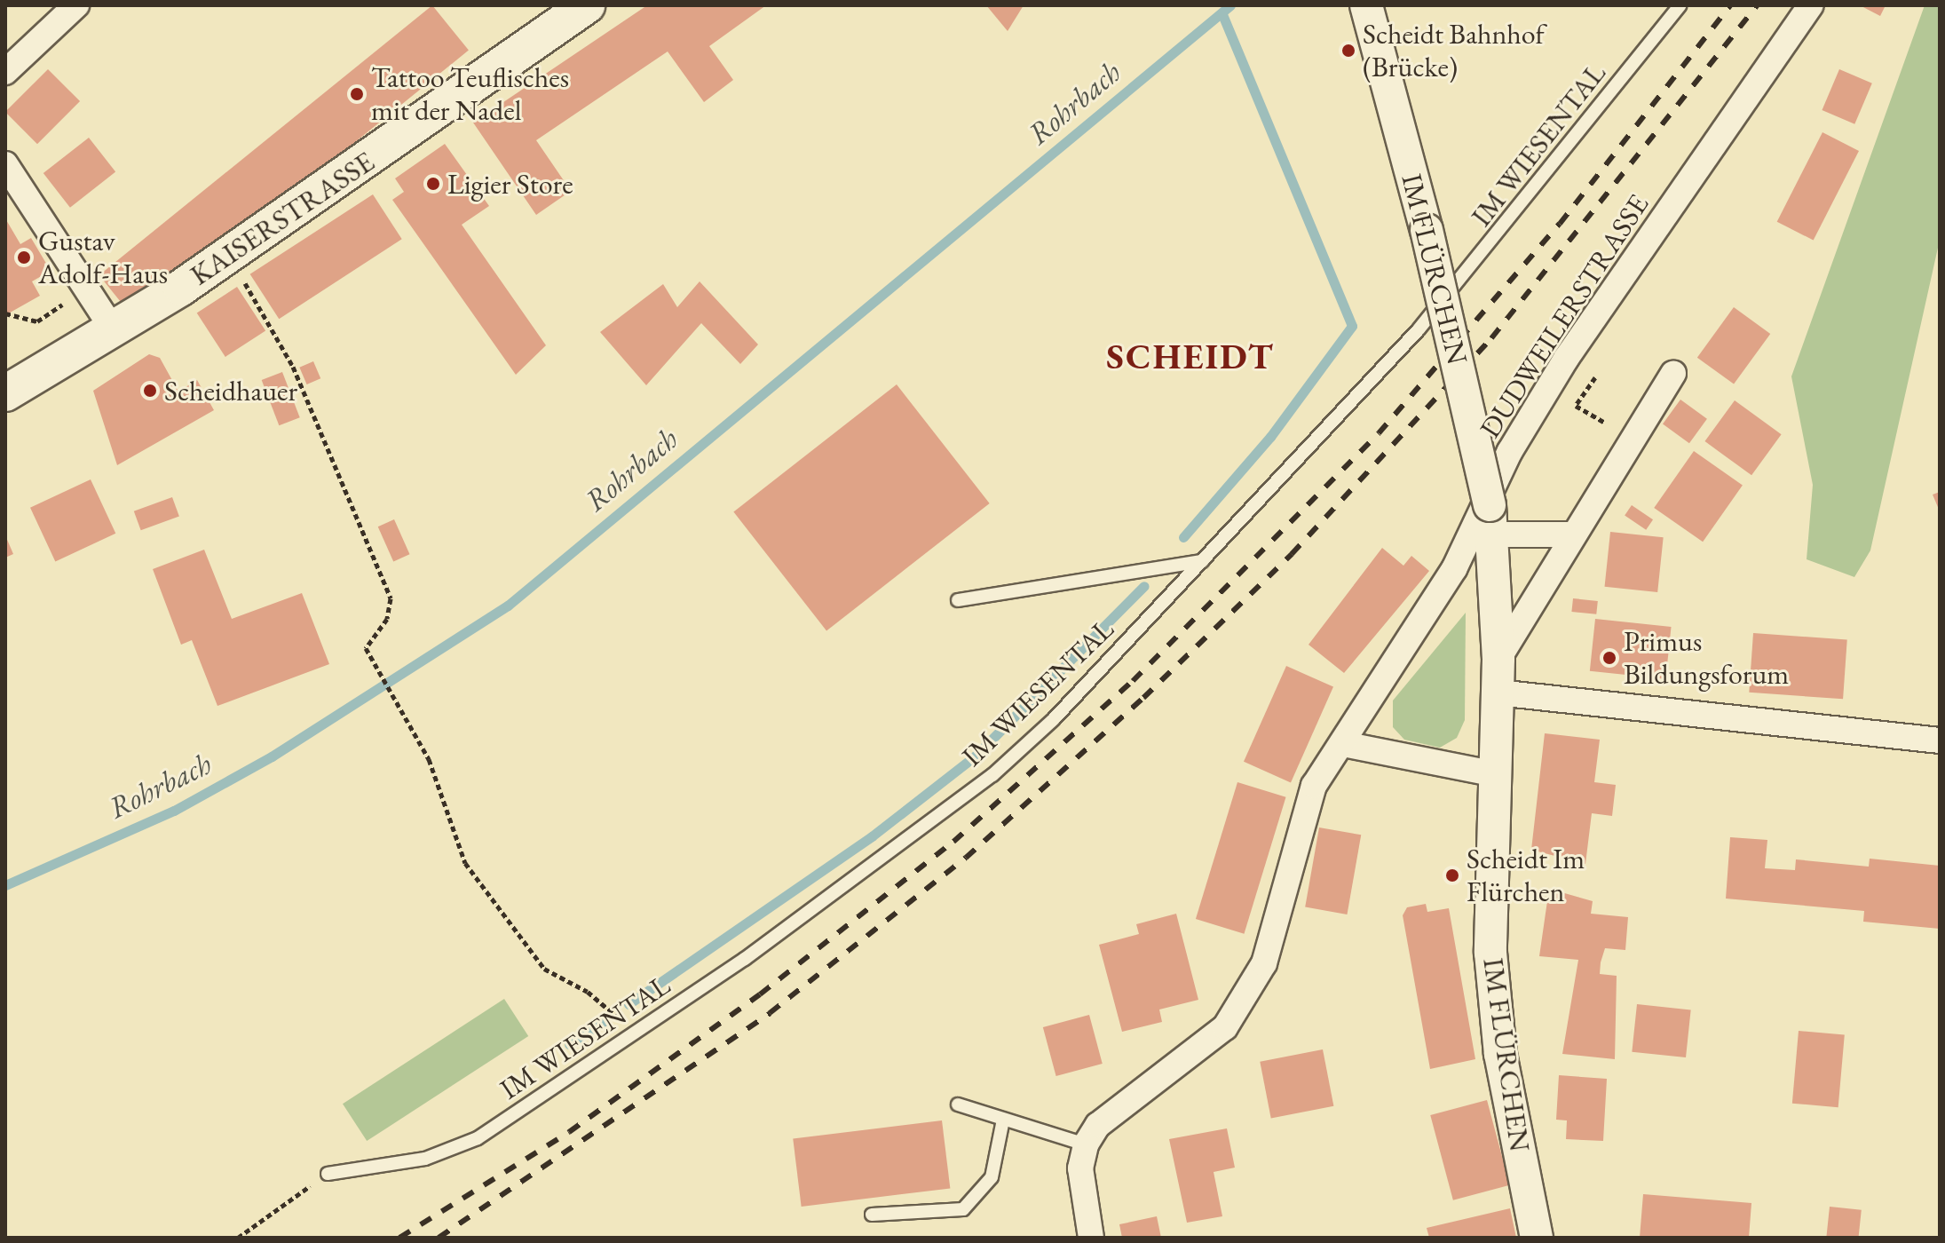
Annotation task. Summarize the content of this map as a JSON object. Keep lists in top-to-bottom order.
{
  "streets": {
    "main road": ["KAISERSTRASSE"],
    "street": ["IM FLÜRCHEN", "DUDWEILERSTRASSE"],
    "lane": ["IM WIESENTAL"]
  },
  "districts": ["SCHEIDT"],
  "water": ["Rohrbach"],
  "places": [
    "Scheidt Bahnhof (Brücke)",
    "Tattoo Teuflisches mit der Nadel",
    "Ligier Store",
    "Gustav Adolf-Haus",
    "Scheidhauer",
    "Primus Bildungsforum",
    "Scheidt Im Flürchen"
  ]
}
